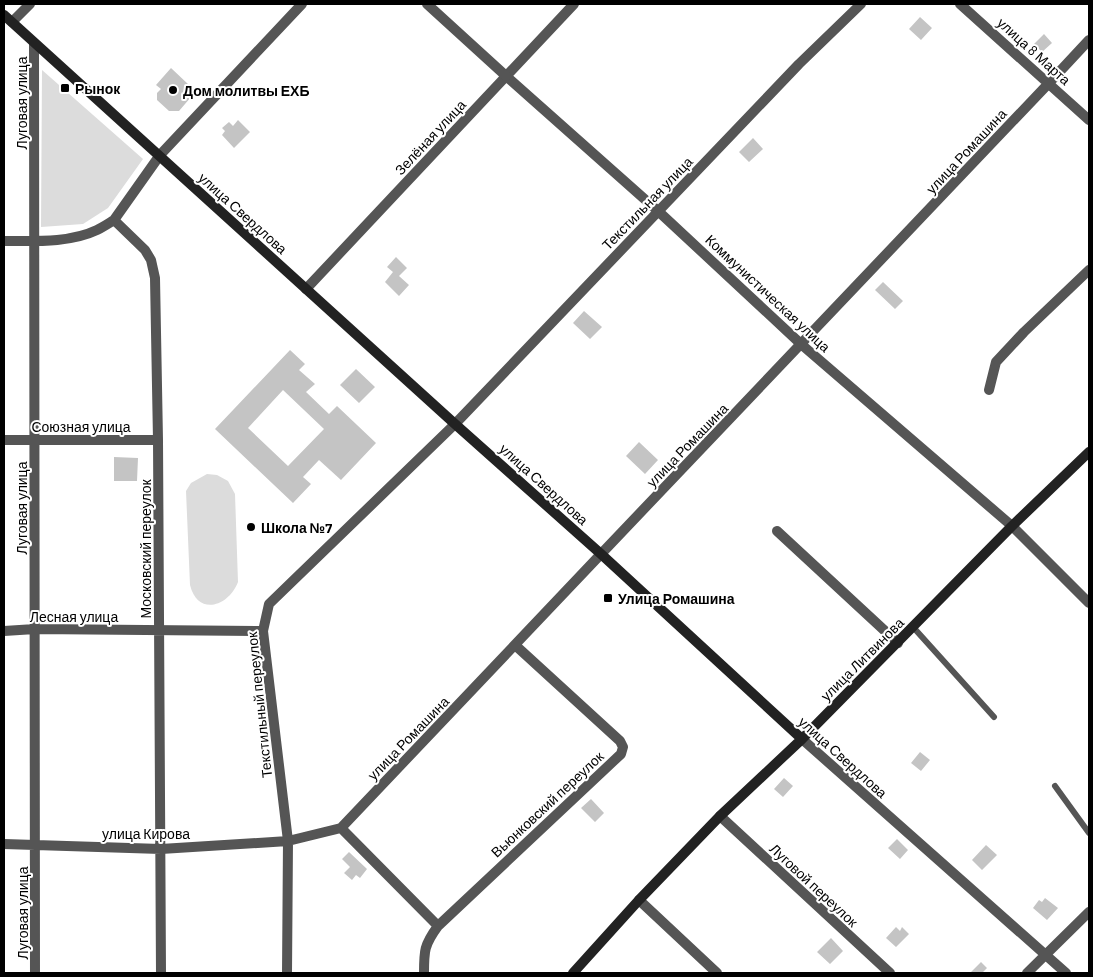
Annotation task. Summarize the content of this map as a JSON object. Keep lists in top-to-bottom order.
{
  "streets": {
    "main road": ["улица Свердлова", "улица Литвинова"],
    "street": [
      "улица 8 Марта",
      "Луговая улица",
      "Зелёная улица",
      "улица Ромашина",
      "Текстильная улица",
      "Коммунистическая улица",
      "Союзная улица",
      "Московский переулок",
      "Лесная улица",
      "Текстильный переулок",
      "Вьюнковский переулок",
      "улица Кирова",
      "Луговой переулок"
    ]
  },
  "crossings": [
    ["улица 8 Марта", "улица Ромашина"],
    ["Луговая улица", "улица Свердлова"],
    ["Луговая улица", "Союзная улица"],
    ["Луговая улица", "Лесная улица"],
    ["Луговая улица", "улица Кирова"],
    ["Зелёная улица", "улица Свердлова"],
    ["Зелёная улица", "Коммунистическая улица"],
    ["улица Ромашина", "улица Свердлова"],
    ["улица Ромашина", "Коммунистическая улица"],
    ["улица Ромашина", "Вьюнковский переулок"],
    ["Текстильная улица", "улица Свердлова"],
    ["Текстильная улица", "Коммунистическая улица"],
    ["Текстильная улица", "Текстильный переулок"],
    ["улица Свердлова", "улица Литвинова"],
    ["улица Свердлова", "Текстильный переулок"],
    ["Коммунистическая улица", "улица Литвинова"],
    ["Союзная улица", "Московский переулок"],
    ["Московский переулок", "Лесная улица"],
    ["Московский переулок", "улица Кирова"],
    ["Лесная улица", "Текстильный переулок"],
    ["улица Литвинова", "Луговой переулок"],
    ["Текстильный переулок", "улица Кирова"]
  ],
  "places": {
    "transit": ["Рынок", "Улица Ромашина"],
    "other": ["Дом молитвы ЕХБ", "Школа №7"]
  }
}
